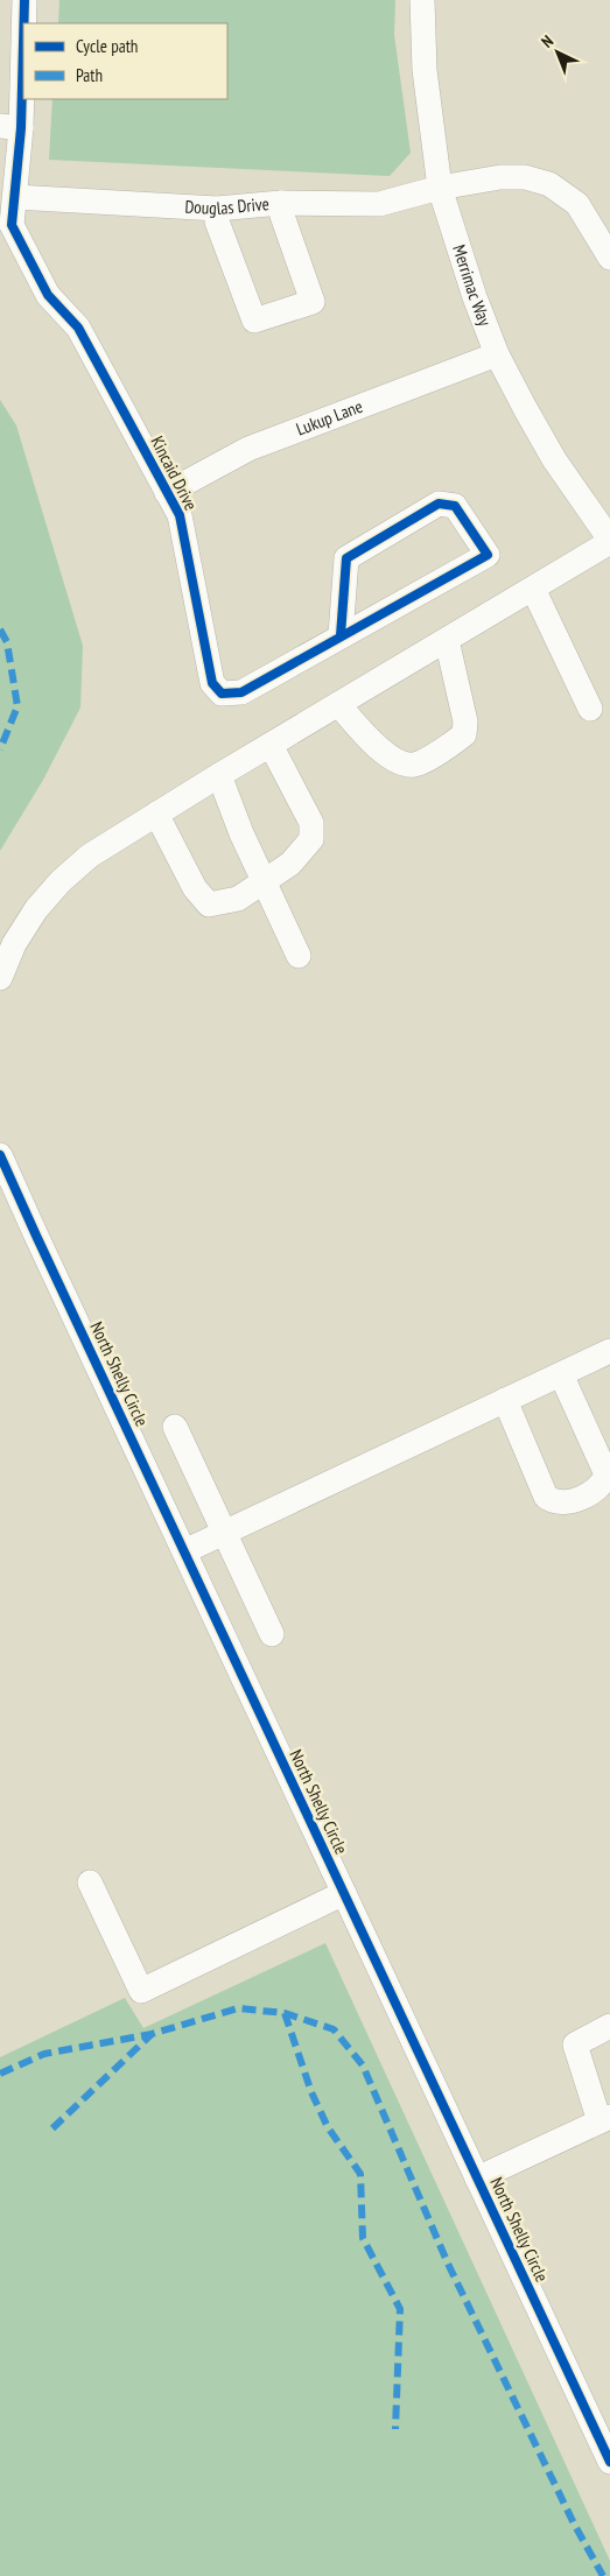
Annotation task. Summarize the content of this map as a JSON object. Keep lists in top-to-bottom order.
{
  "streets": {
    "street": [
      "Douglas Drive",
      "Merrimac Way",
      "Lukup Lane",
      "Kincaid Drive",
      "North Shelly Circle"
    ]
  },
  "crossings": [
    ["Douglas Drive", "Merrimac Way"],
    ["Douglas Drive", "Kincaid Drive"],
    ["Merrimac Way", "Lukup Lane"],
    ["Lukup Lane", "Kincaid Drive"]
  ],
  "legend": ["Cycle path", "Path"],
  "north": "top left"
}
